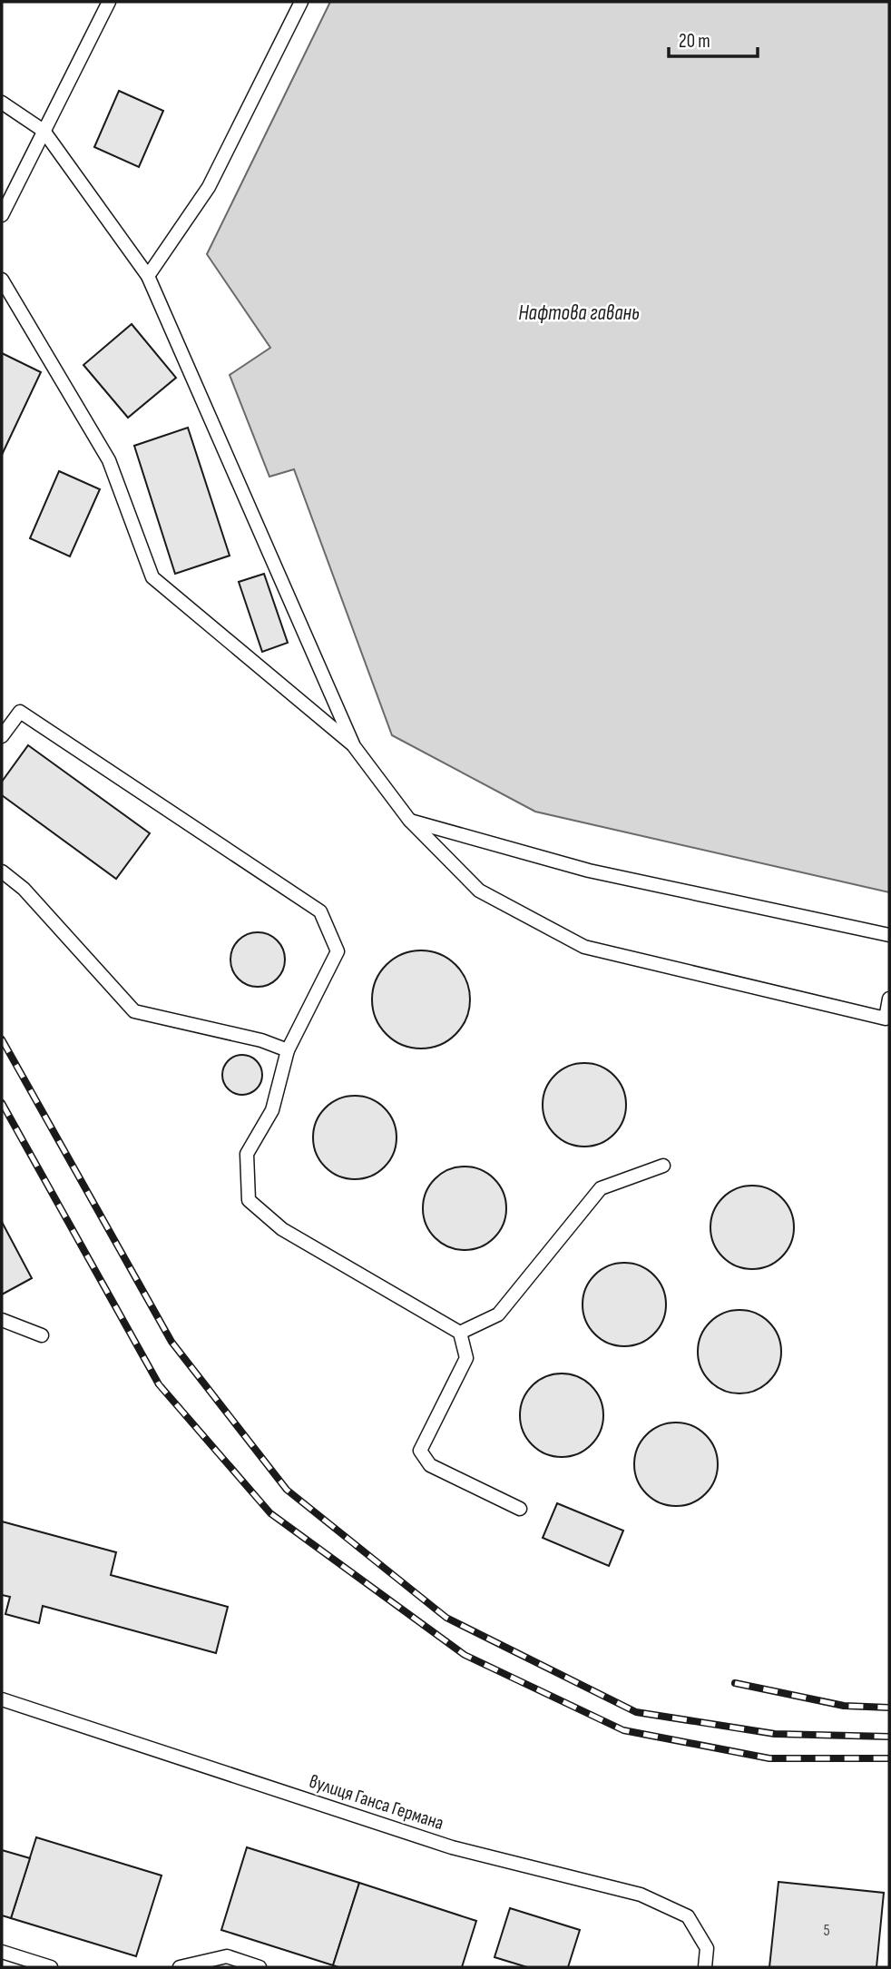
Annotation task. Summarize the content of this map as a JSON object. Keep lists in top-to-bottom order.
{
  "streets": {
    "lane": ["вулиця Ганса Германа"]
  },
  "water": ["Нафтова гавань"],
  "house_numbers": ["5"],
  "scale_bar": "20 m"
}
